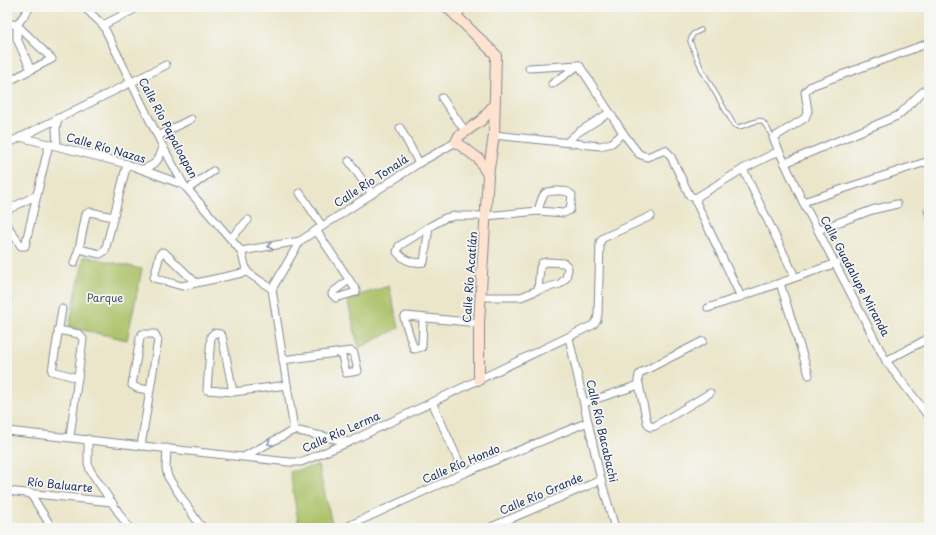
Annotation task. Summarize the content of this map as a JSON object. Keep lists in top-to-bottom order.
{
  "streets": {
    "street": [
      "Calle Río Papaloapan",
      "Calle Río Nazas",
      "Calle Río Tonalá",
      "Calle Guadalupe Miranda",
      "Calle Río Acatlán",
      "Calle Río Bacabachi",
      "Calle Río Lerma",
      "Calle Río Hondo",
      "Río Baluarte",
      "Calle Río Grande"
    ]
  },
  "crossings": [
    ["Calle Río Papaloapan", "Calle Río Nazas"],
    ["Calle Río Papaloapan", "Calle Río Tonalá"],
    ["Calle Río Acatlán", "Calle Río Lerma"],
    ["Calle Río Bacabachi", "Calle Río Lerma"],
    ["Calle Río Bacabachi", "Calle Río Hondo"],
    ["Calle Río Bacabachi", "Calle Río Grande"]
  ],
  "parks": ["Parque"]
}
